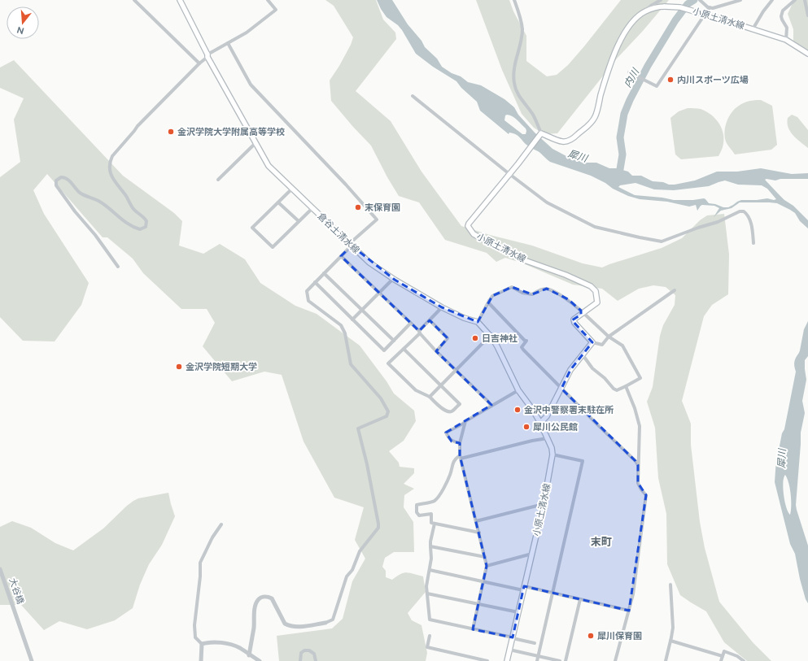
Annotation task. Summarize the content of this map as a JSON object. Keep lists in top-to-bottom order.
{
  "streets": {
    "main road": ["小原土清水線", "倉谷土清水線"],
    "street": ["大谷橋"]
  },
  "districts": ["末町"],
  "water": ["内川", "犀川"],
  "places": [
    "内川スポーツ広場",
    "金沢学院大学附属高等学校",
    "末保育園",
    "日吉神社",
    "金沢学院短期大学",
    "金沢中警察署末駐在所",
    "犀川公民館",
    "犀川保育園"
  ],
  "north": "bottom"
}
